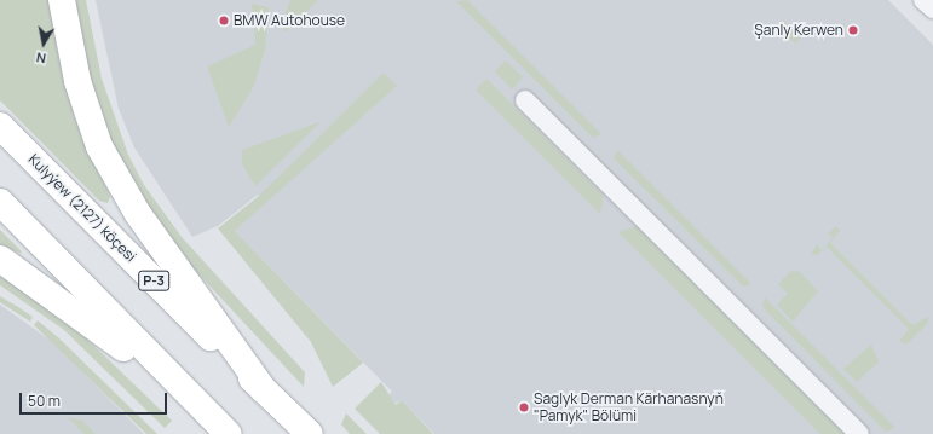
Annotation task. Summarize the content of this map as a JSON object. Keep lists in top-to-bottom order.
{
  "streets": {
    "highway": ["Kulyýew (2127) köçesi", "P-3"]
  },
  "places": ["BMW Autohouse", "Şanly Kerwen", "Saglyk Derman Kärhanasnyň \"Pamyk\" Bölümi"],
  "scale_bar": "50 m",
  "north": "bottom"
}
